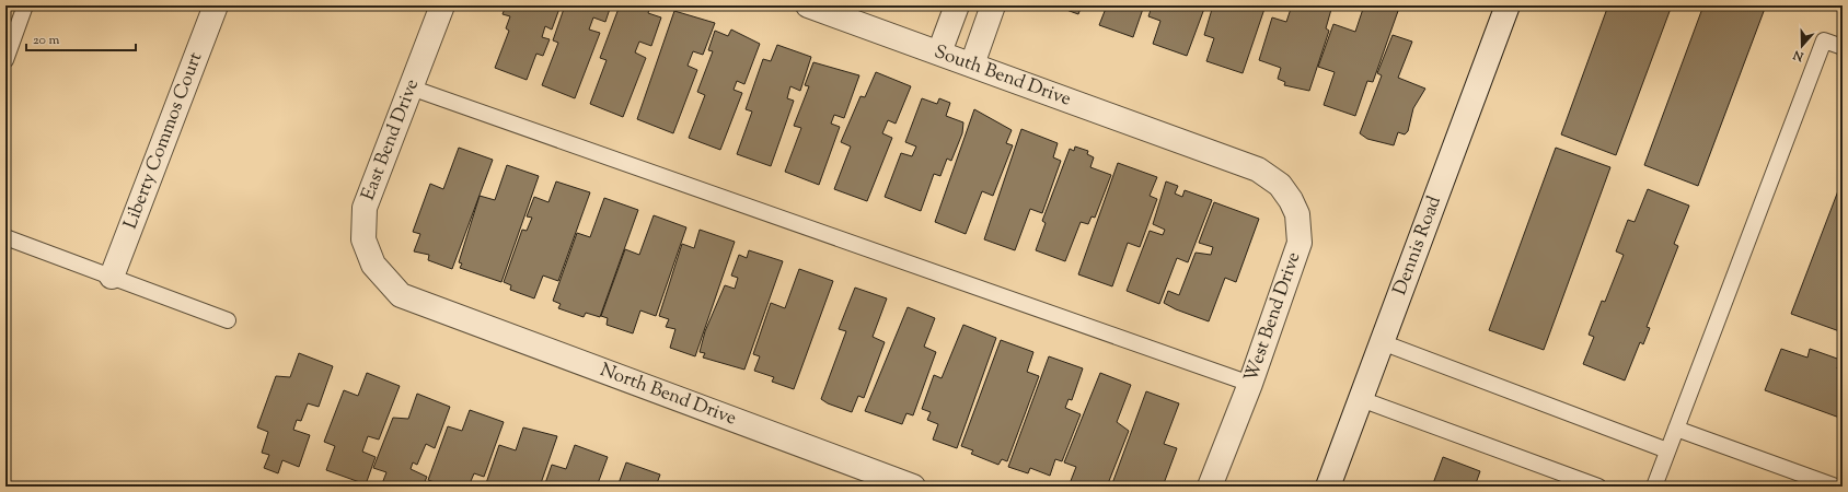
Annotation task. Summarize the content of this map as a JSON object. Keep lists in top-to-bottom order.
{
  "streets": {
    "street": [
      "South Bend Drive",
      "East Bend Drive",
      "Liberty Commos Court",
      "Dennis Road",
      "West Bend Drive",
      "North Bend Drive"
    ]
  },
  "crossings": [
    ["South Bend Drive", "West Bend Drive"],
    ["East Bend Drive", "North Bend Drive"]
  ],
  "scale_bar": "20 m",
  "north": "bottom"
}
